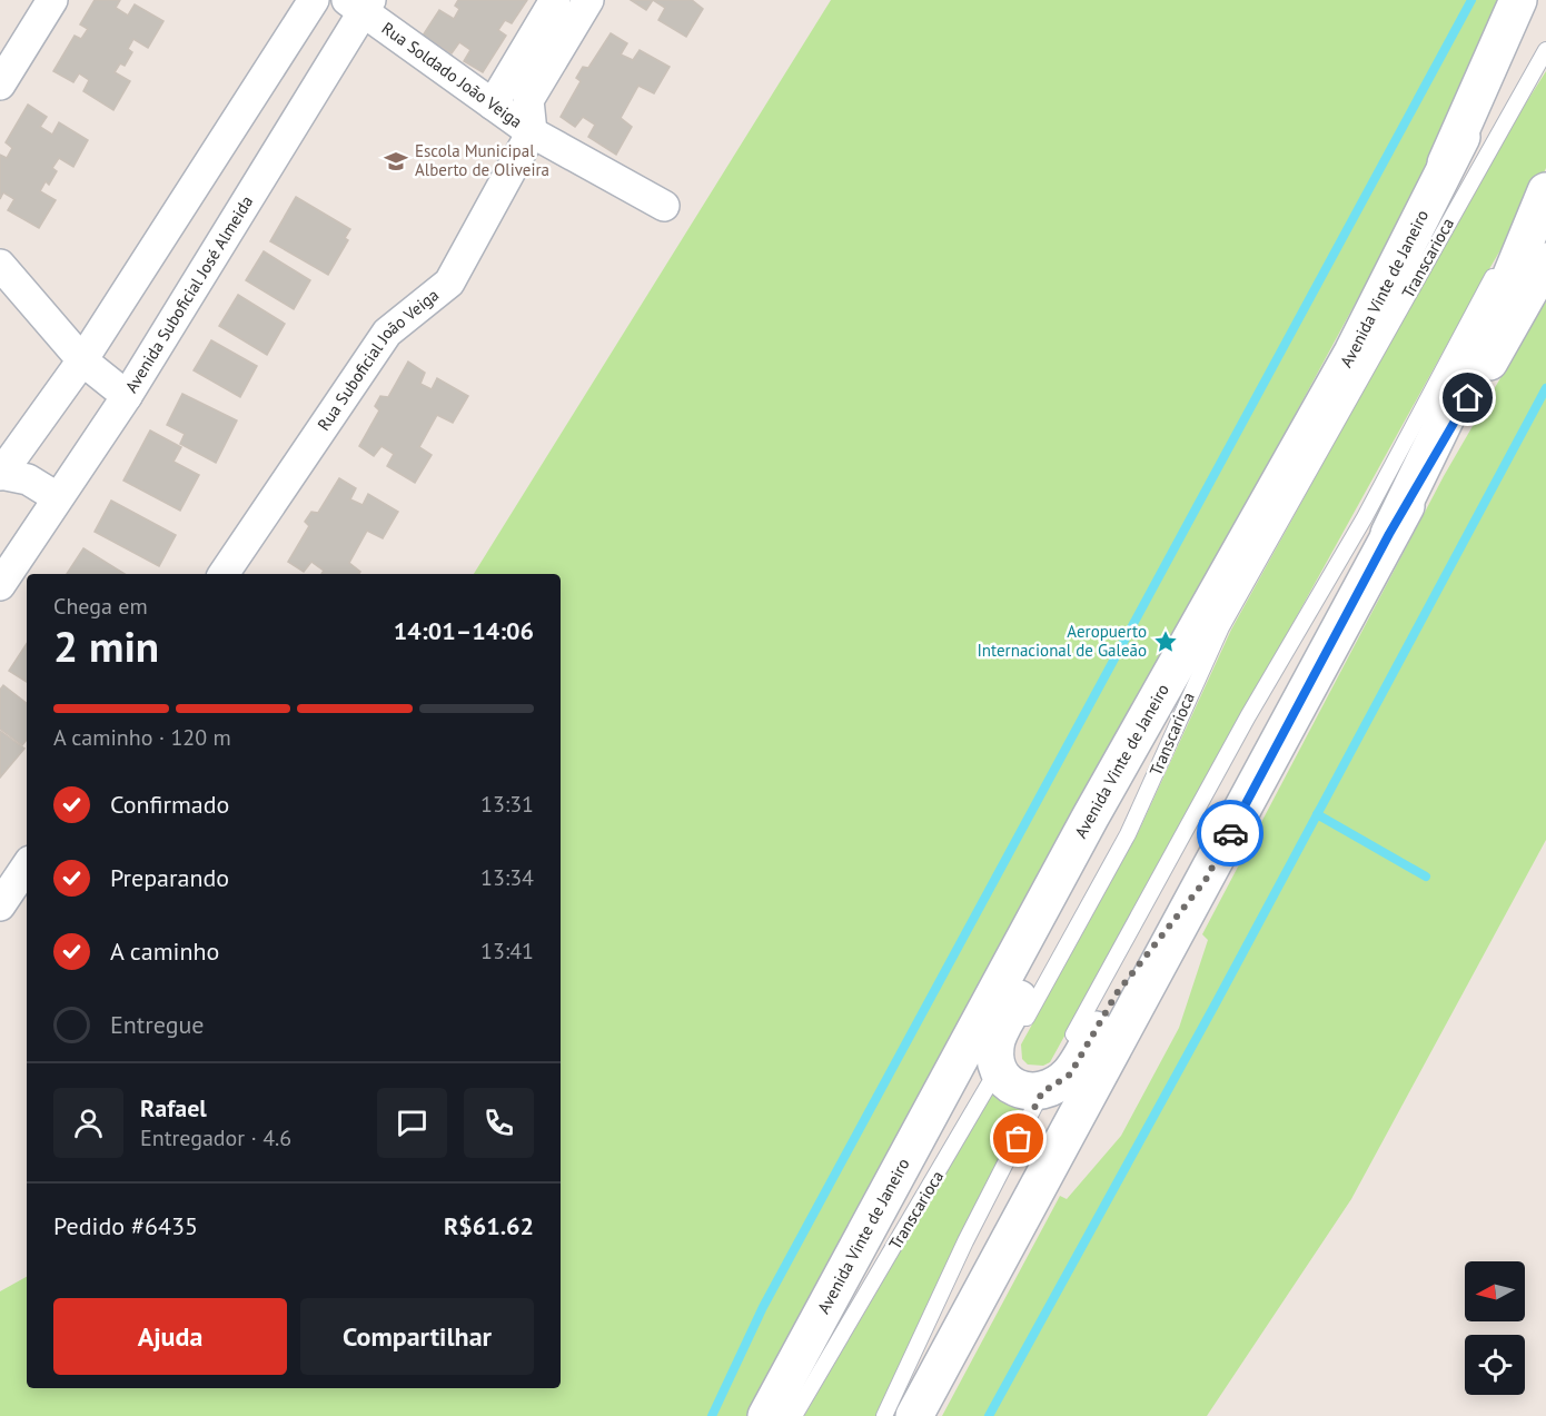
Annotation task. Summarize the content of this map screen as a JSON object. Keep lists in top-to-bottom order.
{
  "streets": {
    "street": [
      "Rua Soldado João Veiga",
      "Avenida Vinte de Janeiro",
      "Avenida Suboficial José Almeida",
      "Rua Suboficial João Veiga"
    ],
    "lane": ["Transcarioca"]
  },
  "crossings": [
    ["Rua Soldado João Veiga", "Avenida Suboficial José Almeida"],
    ["Rua Soldado João Veiga", "Rua Suboficial João Veiga"]
  ],
  "places": {
    "school or university": ["Escola Municipal Alberto de Oliveira"],
    "place": ["Aeropuerto Internacional de Galeão"]
  },
  "north": "left",
  "page": {
    "heading": ["2 min", "Chega em", "14:01–14:06"],
    "panel": [
      "Rafael",
      "Entregador · 4.6",
      "Pedido #6435",
      "R$61.62"
    ],
    "bar": "A caminho · 120 m",
    "list": [
      ["Confirmado", "13:31"],
      ["Preparando", "13:34"],
      ["A caminho", "13:41"],
      "Entregue"
    ],
    "buttons": ["Ajuda", "Compartilhar"]
  }
}
